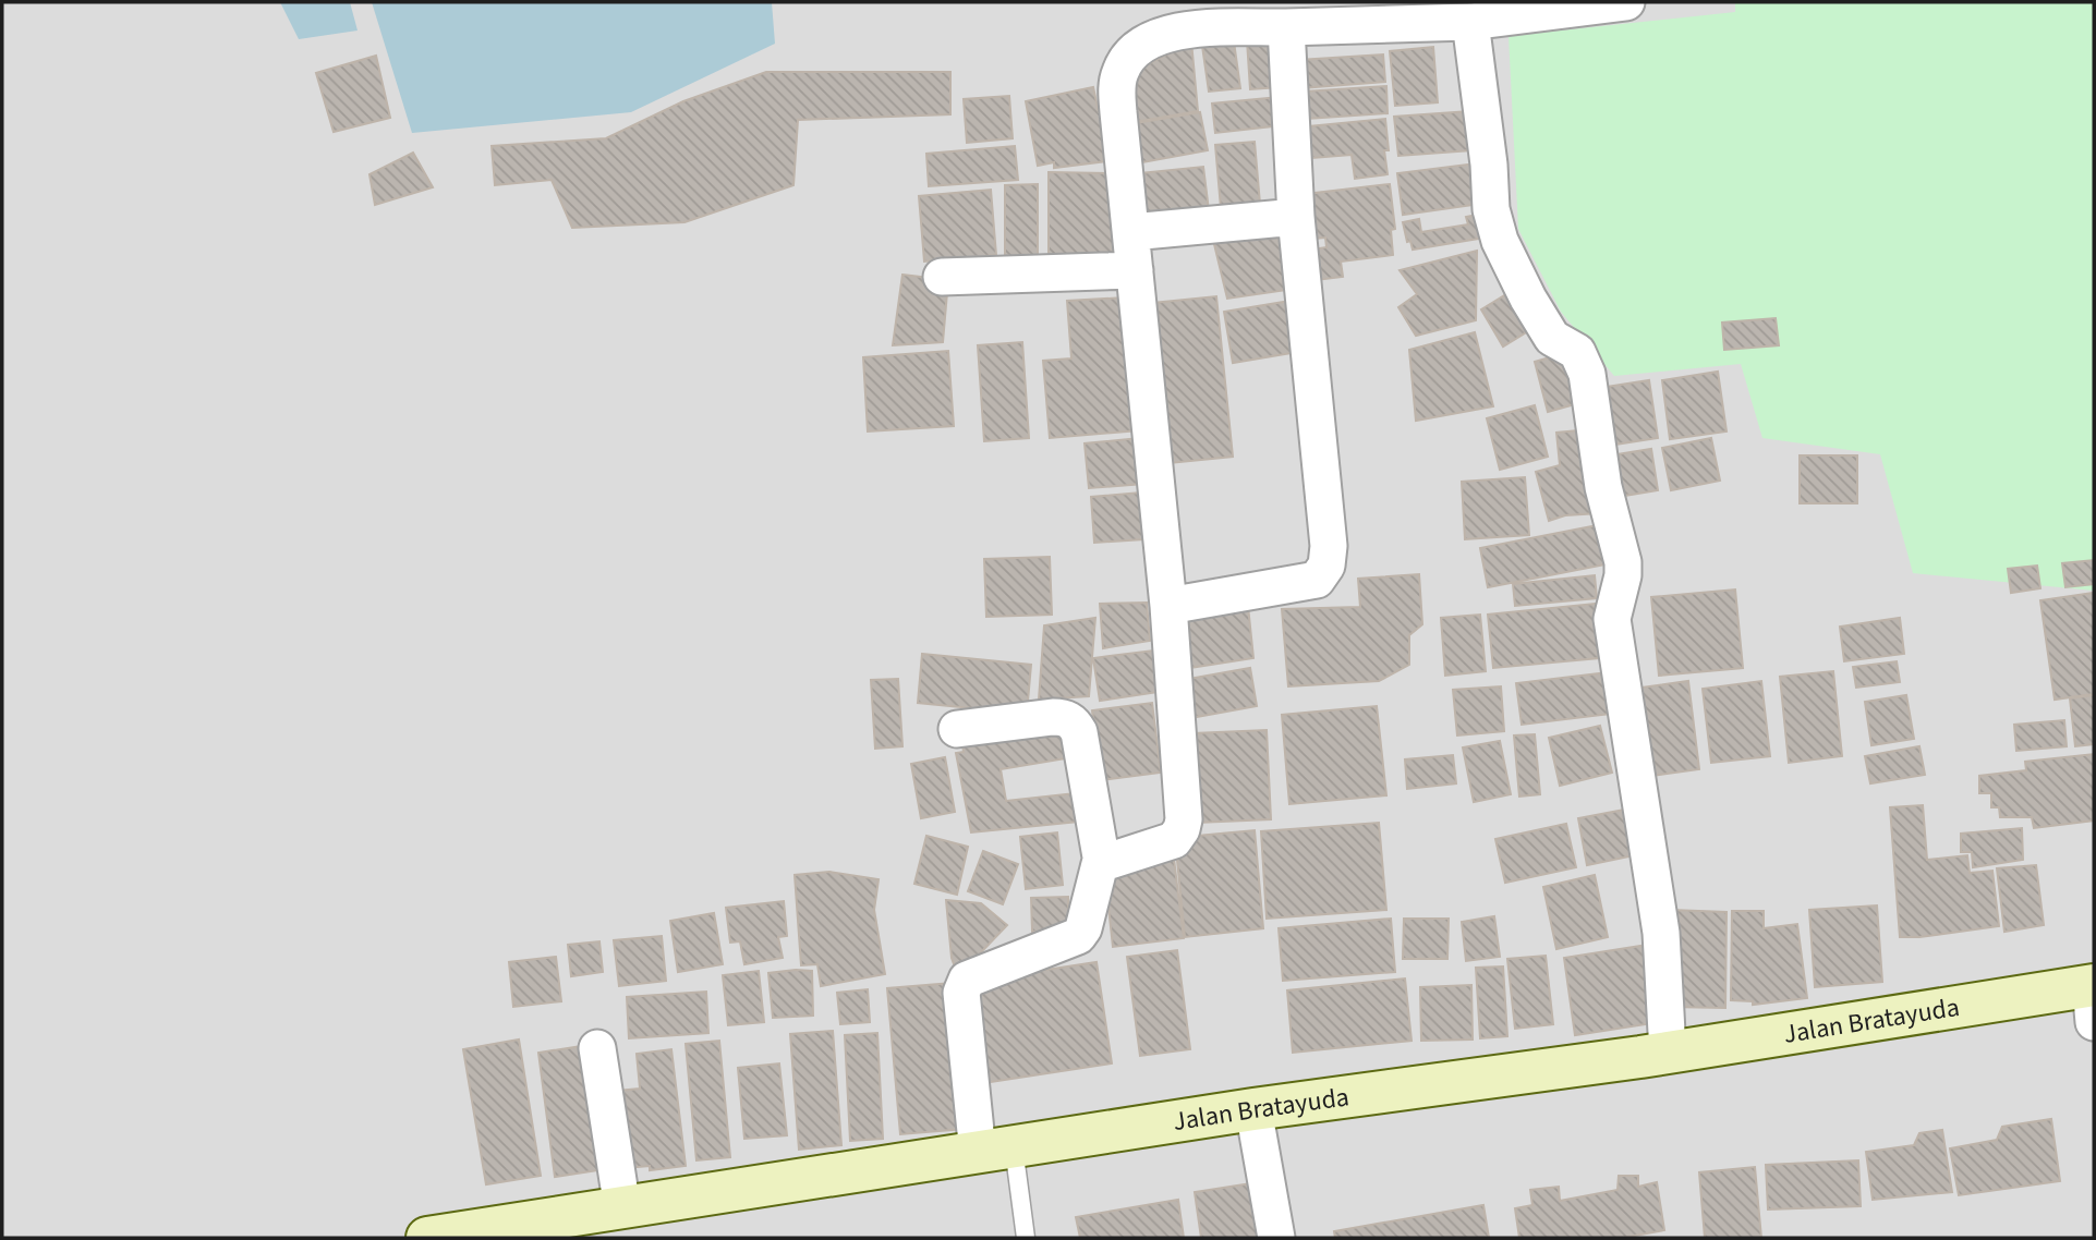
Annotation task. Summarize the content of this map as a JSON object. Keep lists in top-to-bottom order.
{
  "streets": {
    "street": ["Jalan Bratayuda"]
  }
}
